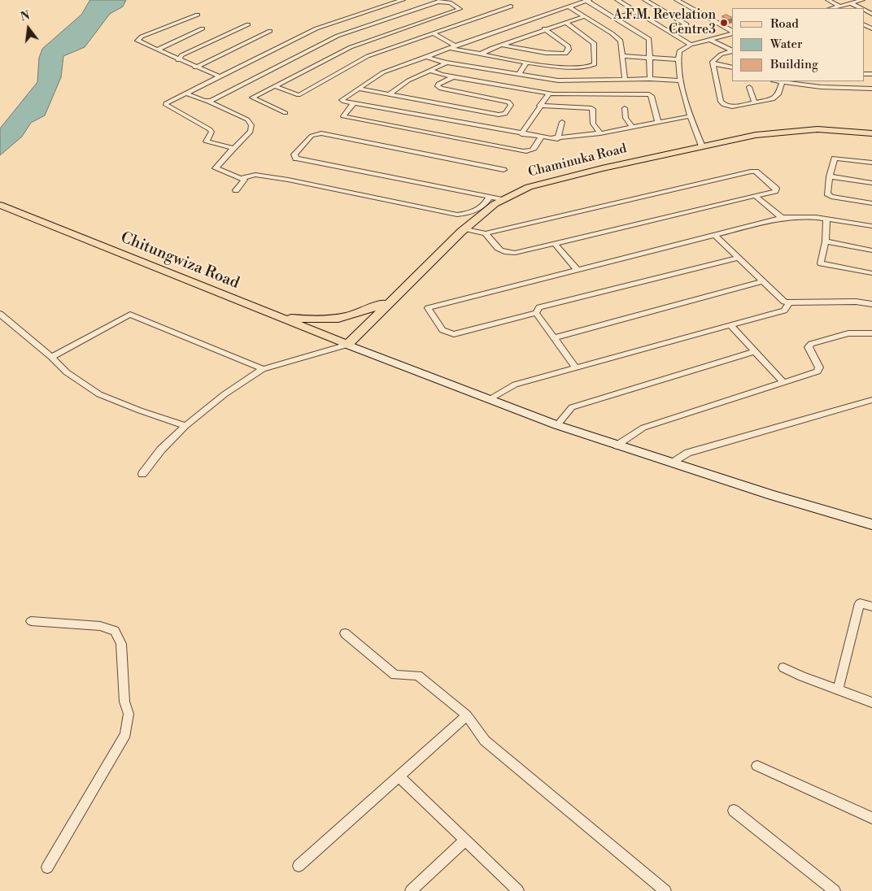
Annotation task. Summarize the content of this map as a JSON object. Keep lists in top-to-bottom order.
{
  "streets": {
    "main road": ["Chaminuka Road", "Chitungwiza Road"]
  },
  "crossings": [
    ["Chaminuka Road", "Chitungwiza Road"]
  ],
  "places": ["A.F.M. Revelation Centre3"],
  "legend": ["Road", "Water", "Building"],
  "north": "top"
}
